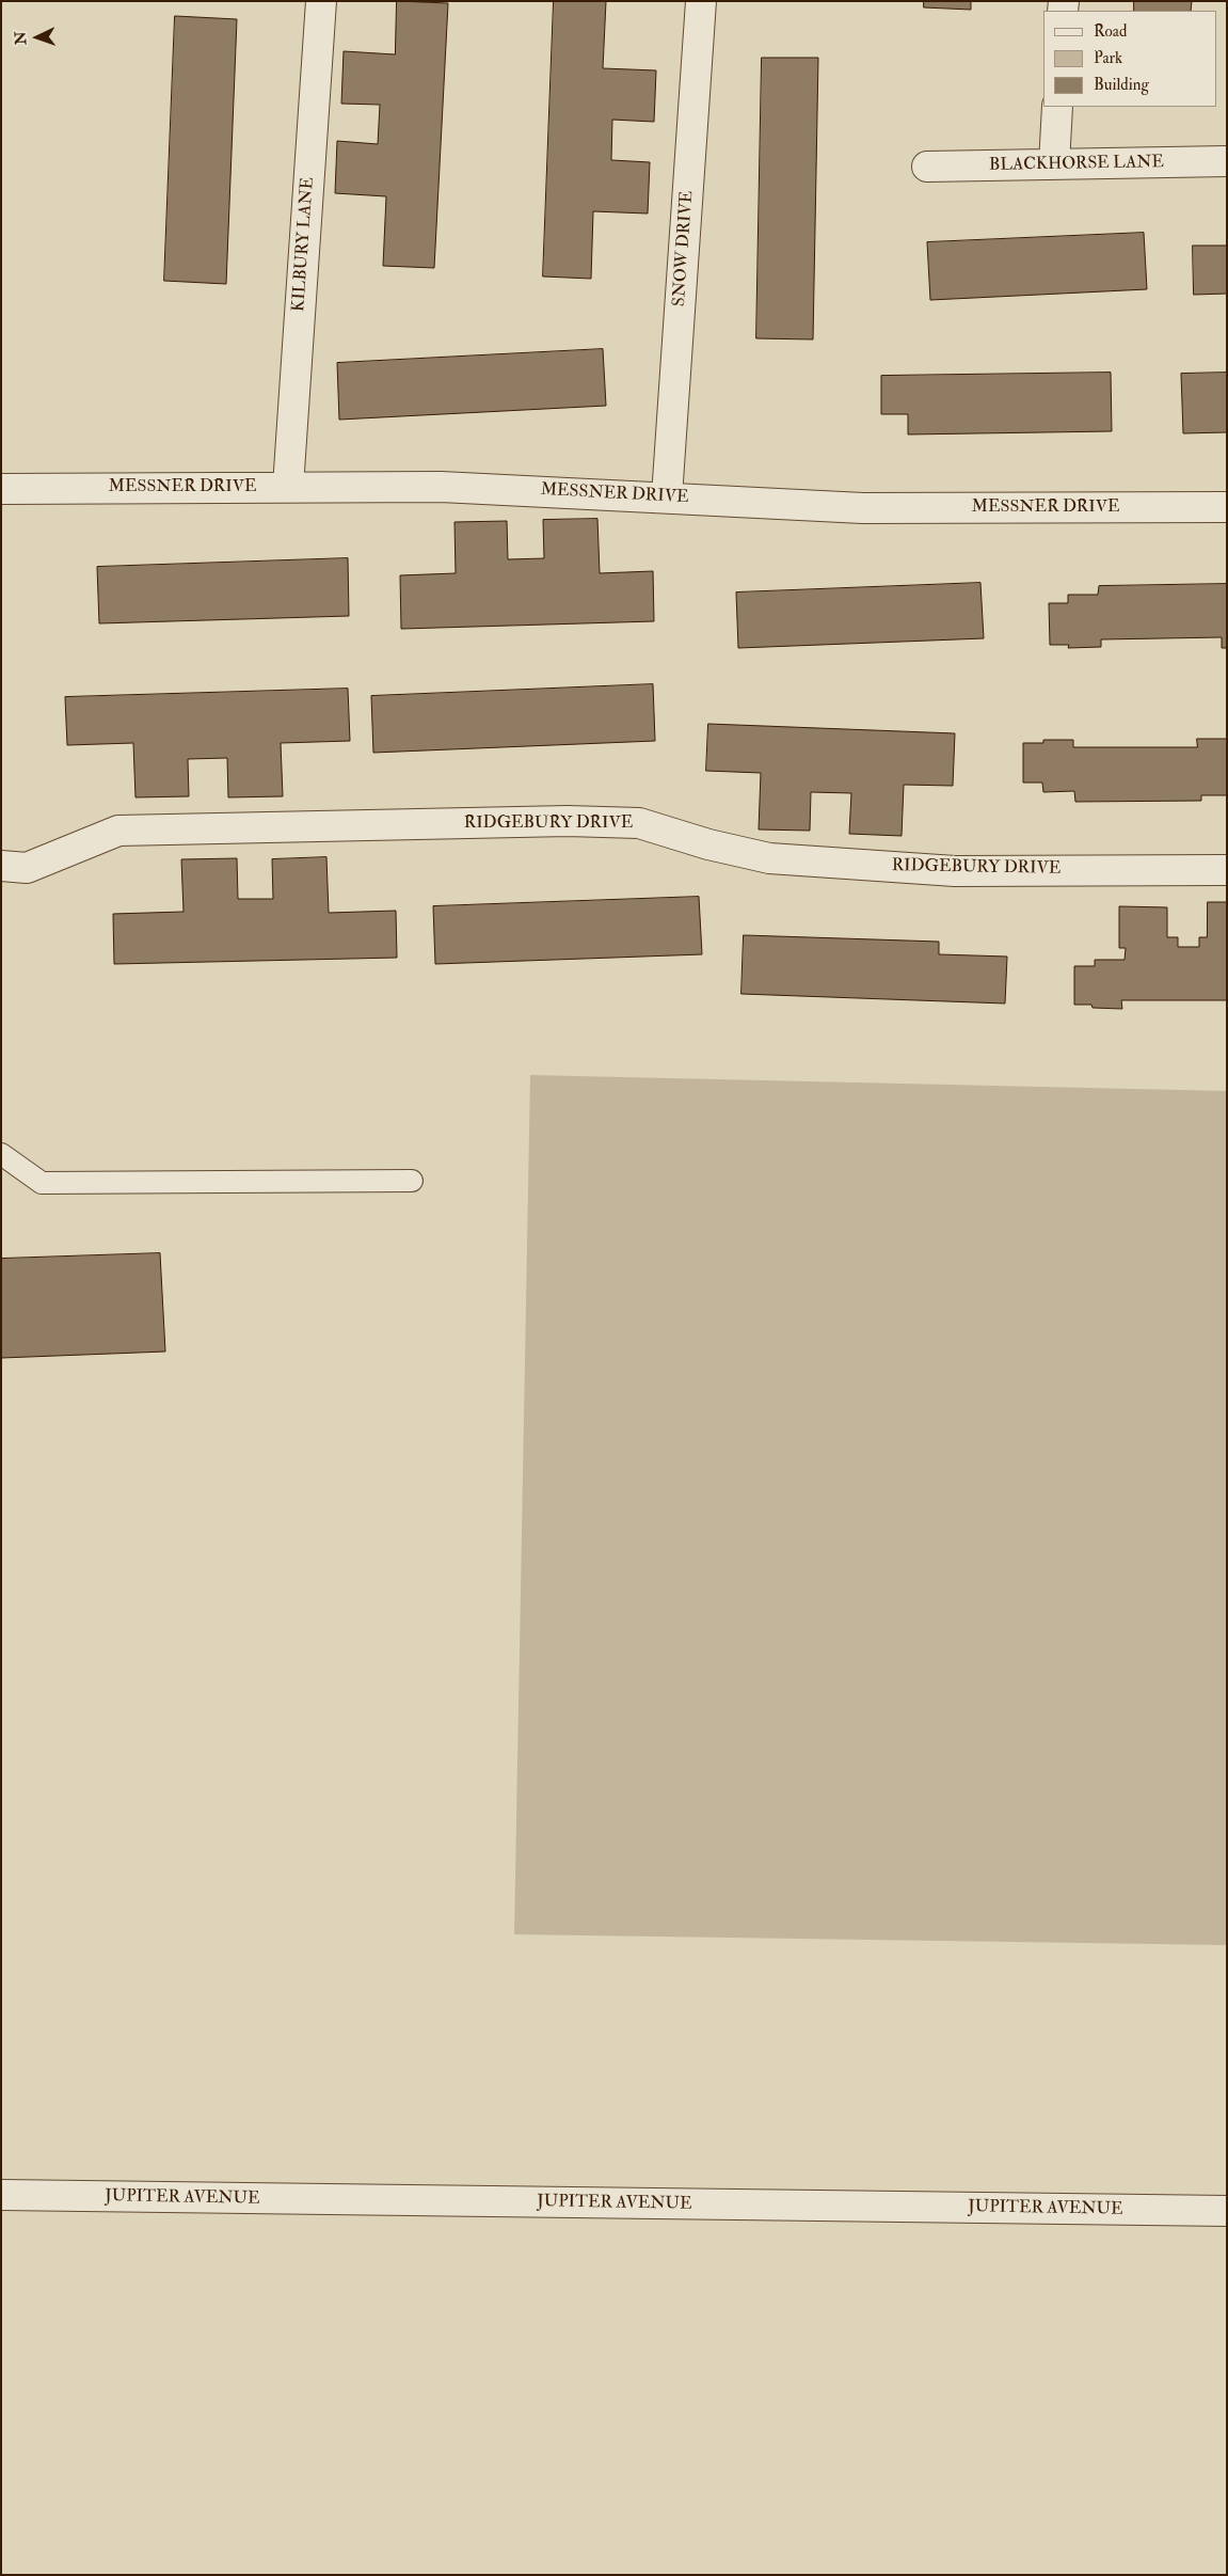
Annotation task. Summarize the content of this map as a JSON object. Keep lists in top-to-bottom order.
{
  "streets": {
    "street": [
      "BLACKHORSE LANE",
      "KILBURY LANE",
      "SNOW DRIVE",
      "MESSNER DRIVE",
      "RIDGEBURY DRIVE",
      "JUPITER AVENUE"
    ]
  },
  "crossings": [
    ["KILBURY LANE", "MESSNER DRIVE"],
    ["SNOW DRIVE", "MESSNER DRIVE"]
  ],
  "legend": ["Road", "Park", "Building"],
  "north": "left"
}
